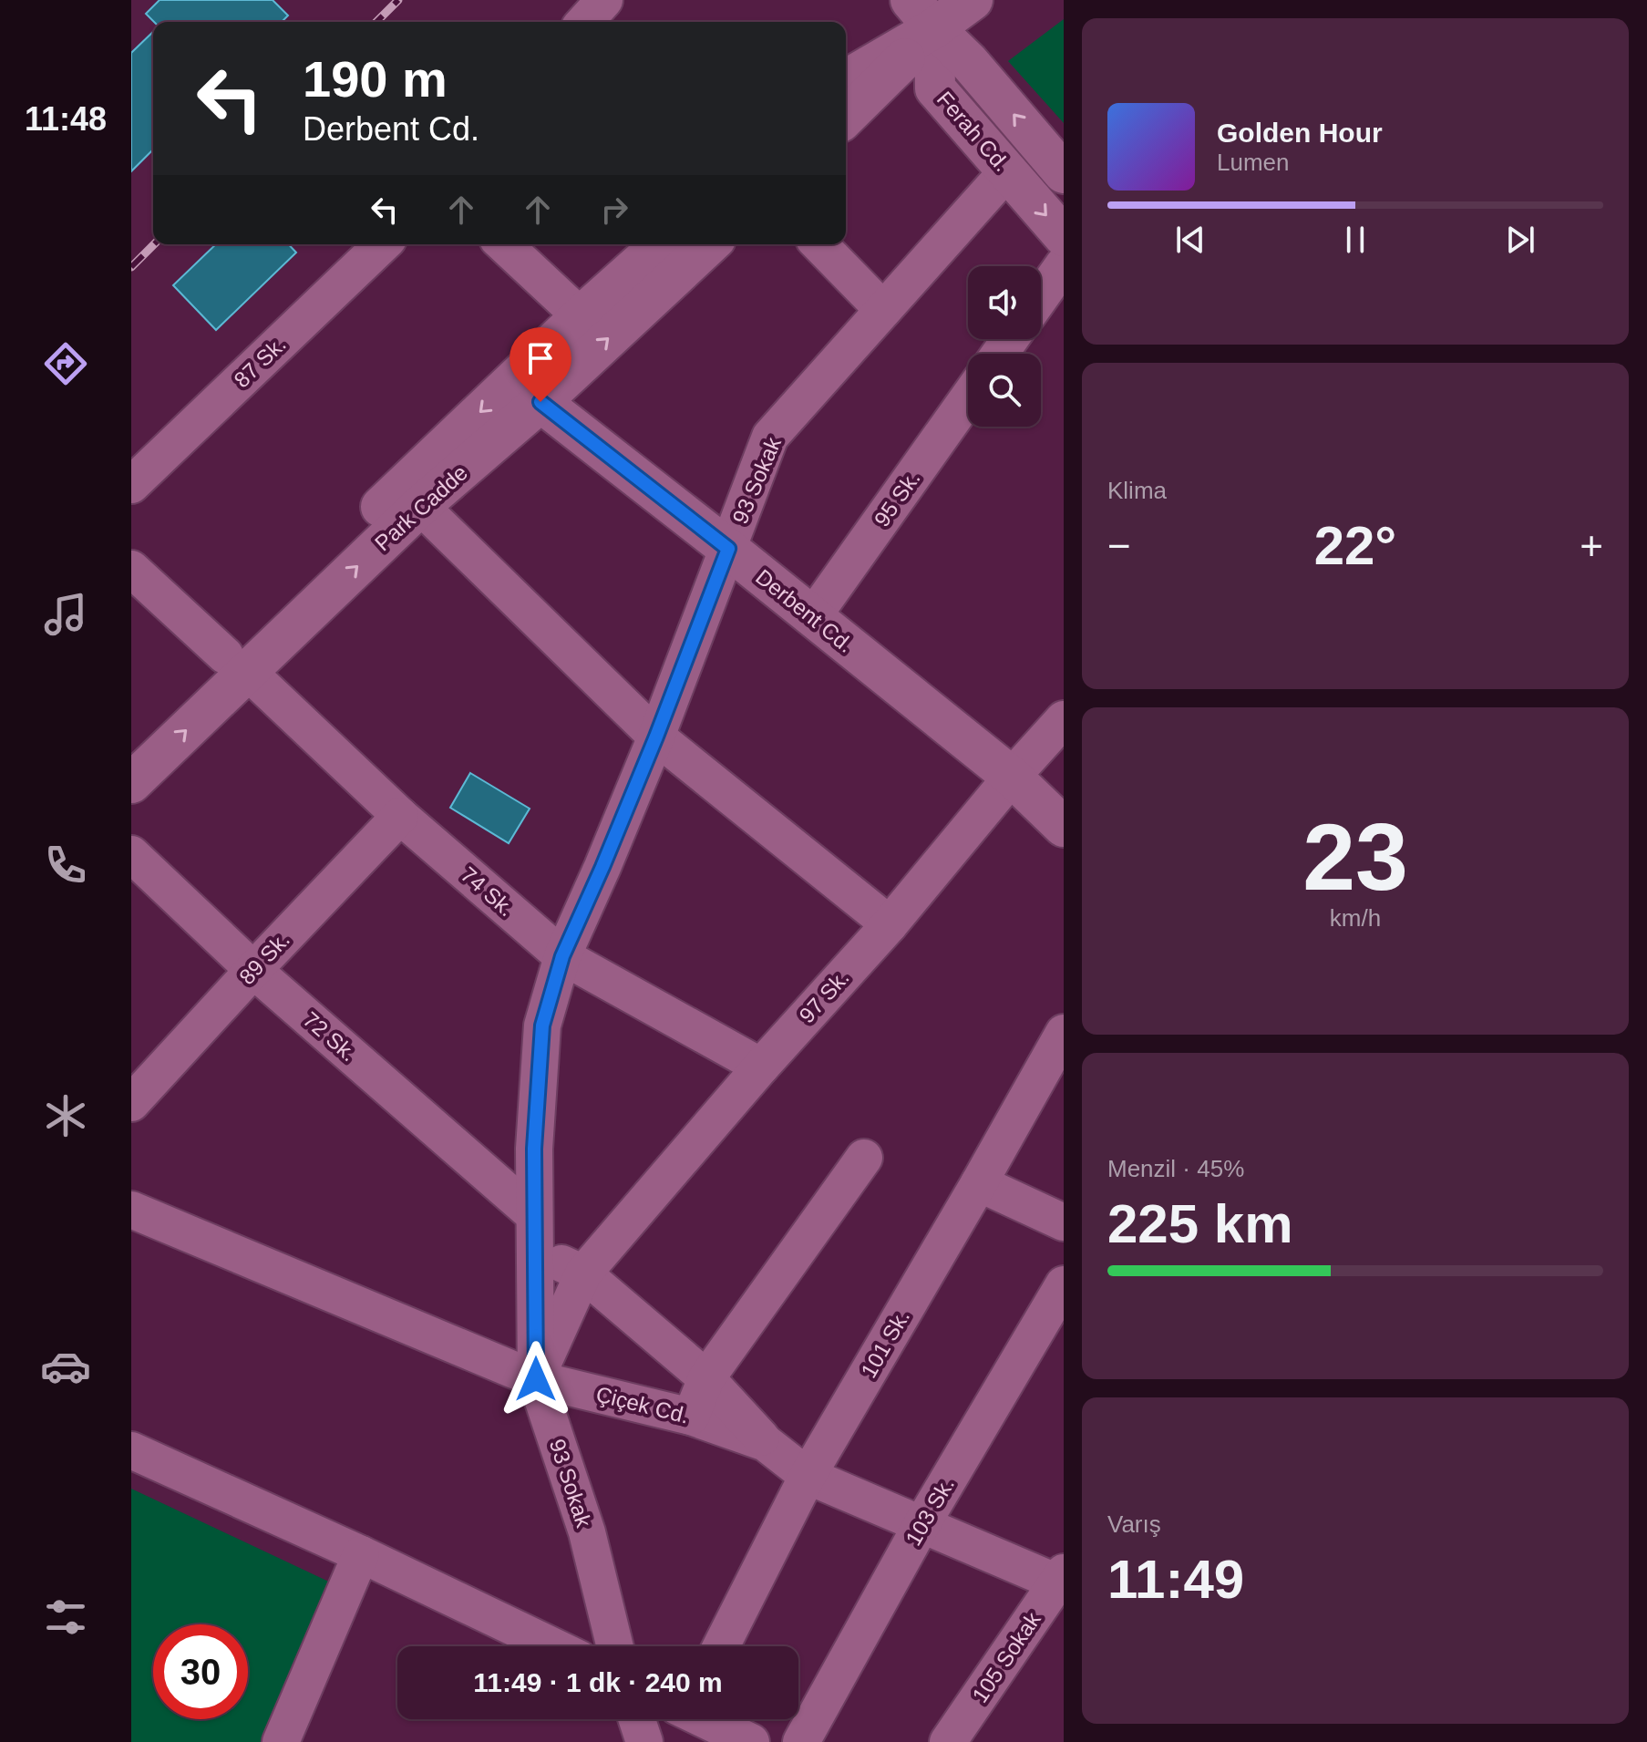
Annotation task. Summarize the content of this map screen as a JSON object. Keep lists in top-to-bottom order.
{
  "streets": {
    "main road": ["Ferah Cd.", "Park Cadde", "Derbent Cd."],
    "street": [
      "87 Sk.",
      "93 Sokak",
      "95 Sk.",
      "74 Sk.",
      "89 Sk.",
      "97 Sk.",
      "72 Sk.",
      "101 Sk.",
      "Çiçek Cd.",
      "103 Sk.",
      "105 Sokak"
    ]
  },
  "crossings": [
    ["Ferah Cd.", "93 Sokak"],
    ["93 Sokak", "Derbent Cd."],
    ["93 Sokak", "74 Sk."],
    ["93 Sokak", "97 Sk."],
    ["93 Sokak", "72 Sk."],
    ["93 Sokak", "Çiçek Cd."],
    ["95 Sk.", "Derbent Cd."],
    ["Park Cadde", "Derbent Cd."],
    ["Park Cadde", "74 Sk."],
    ["Derbent Cd.", "97 Sk."],
    ["74 Sk.", "89 Sk."],
    ["74 Sk.", "97 Sk."],
    ["89 Sk.", "72 Sk."],
    ["97 Sk.", "Çiçek Cd."],
    ["101 Sk.", "Çiçek Cd."],
    ["Çiçek Cd.", "103 Sk."],
    ["Çiçek Cd.", "105 Sokak"]
  ],
  "page": {
    "tabs": "11:48",
    "turn": ["190 m", "Derbent Cd."],
    "song": ["Golden Hour", "Lumen"],
    "tile": [
      "Klima",
      ["23", "km/h"],
      ["Menzil · 45%", "225 km"],
      ["Varış", "11:49"]
    ],
    "heat": ["−", "22°", "+"],
    "limit": "30",
    "trip": "11:49 · 1 dk · 240 m"
  }
}
